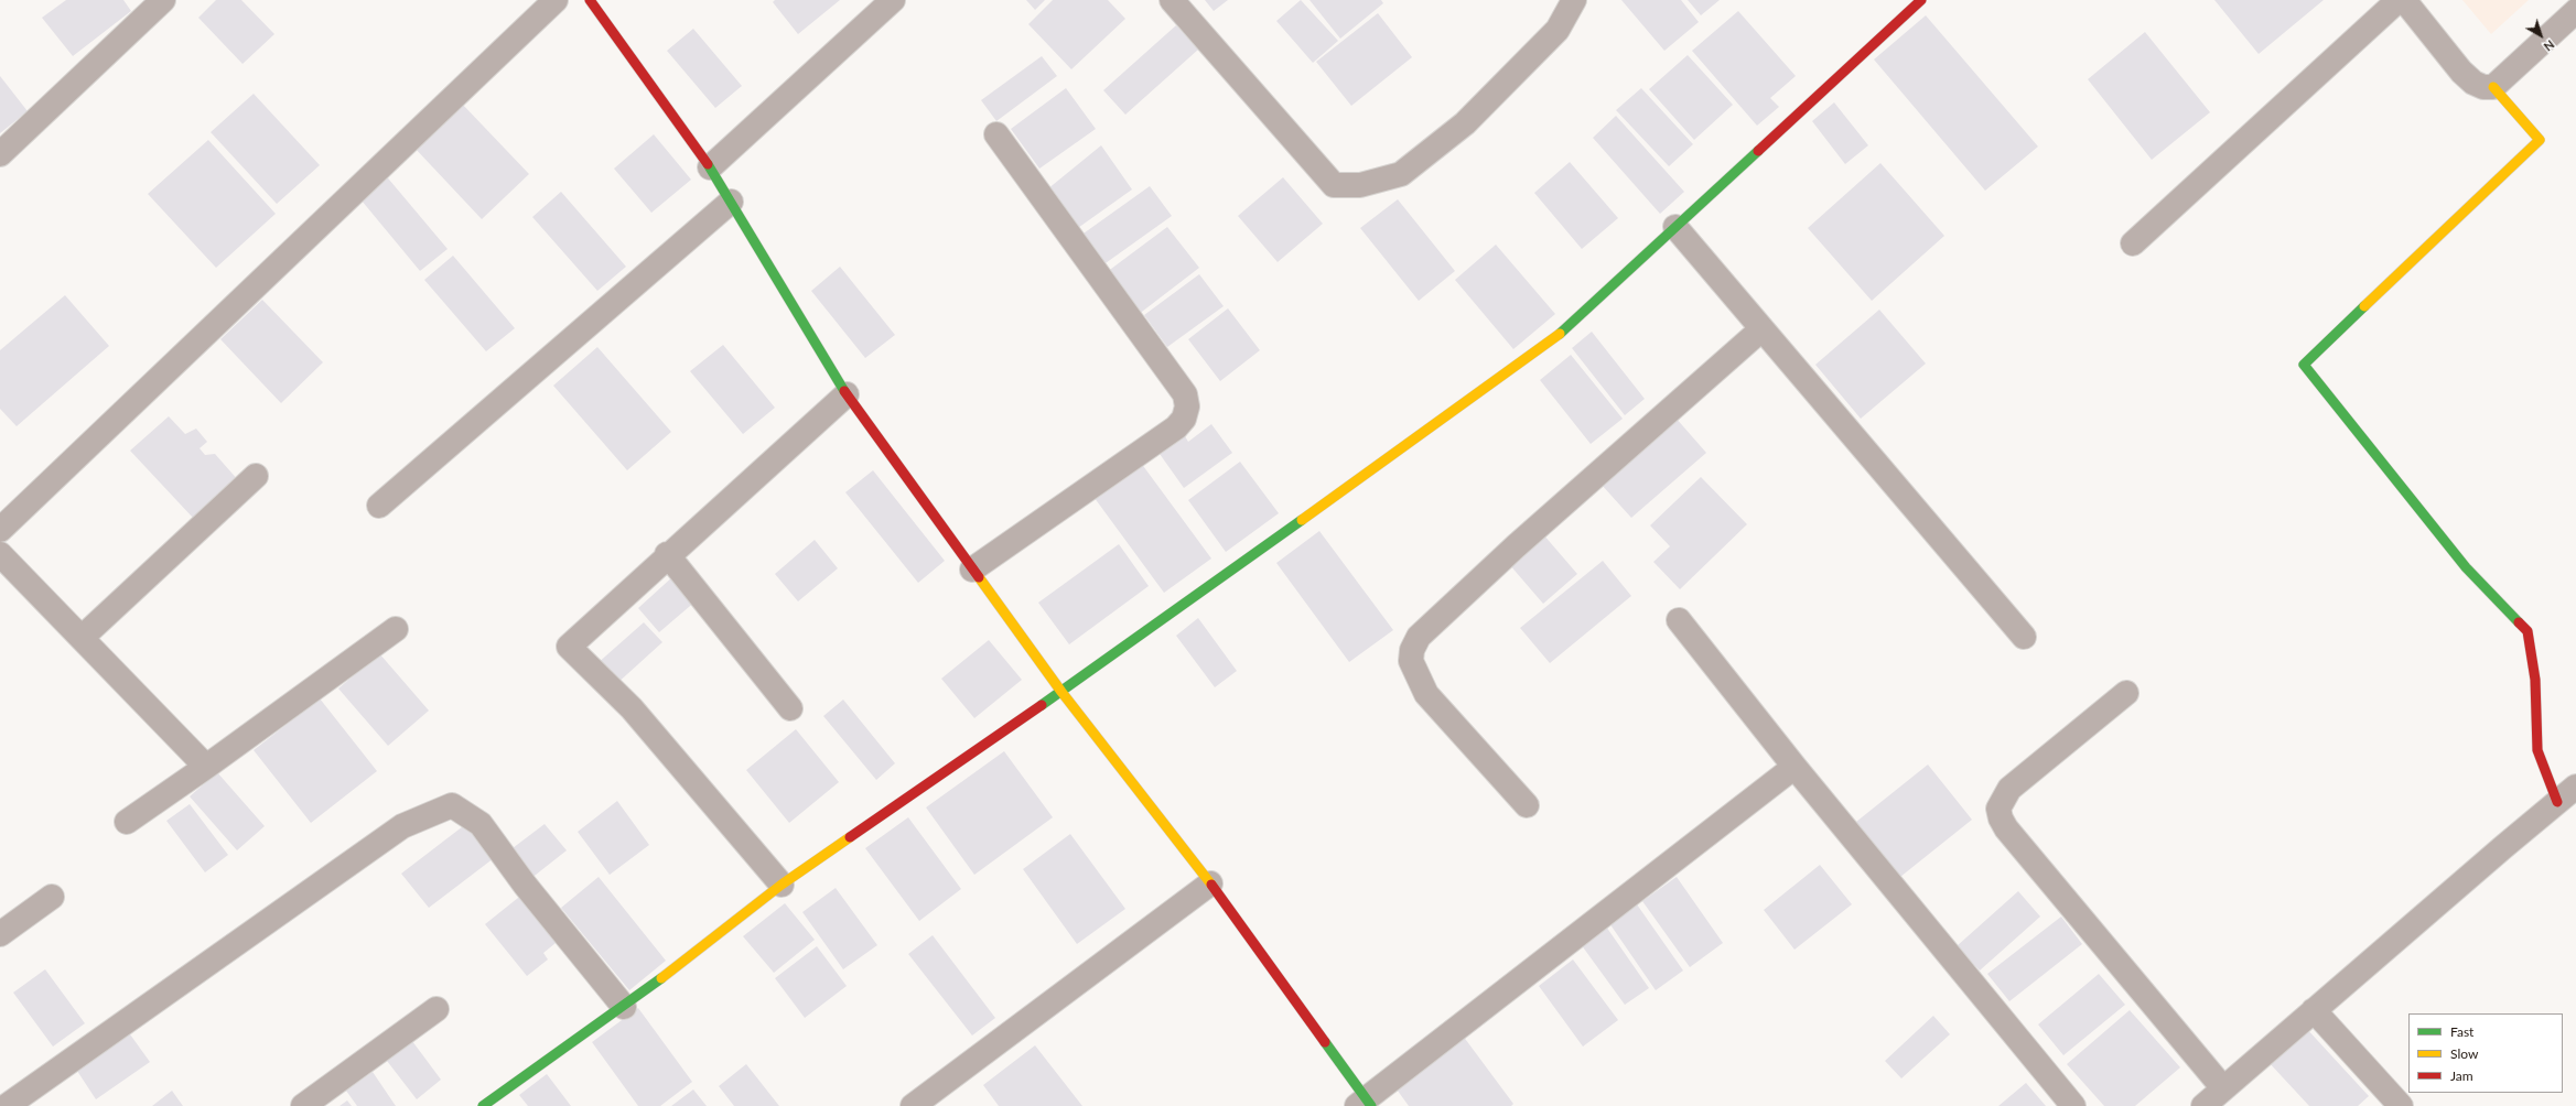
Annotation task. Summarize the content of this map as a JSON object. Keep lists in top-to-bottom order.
{
  "legend": ["Fast", "Slow", "Jam"],
  "north": "bottom right"
}
